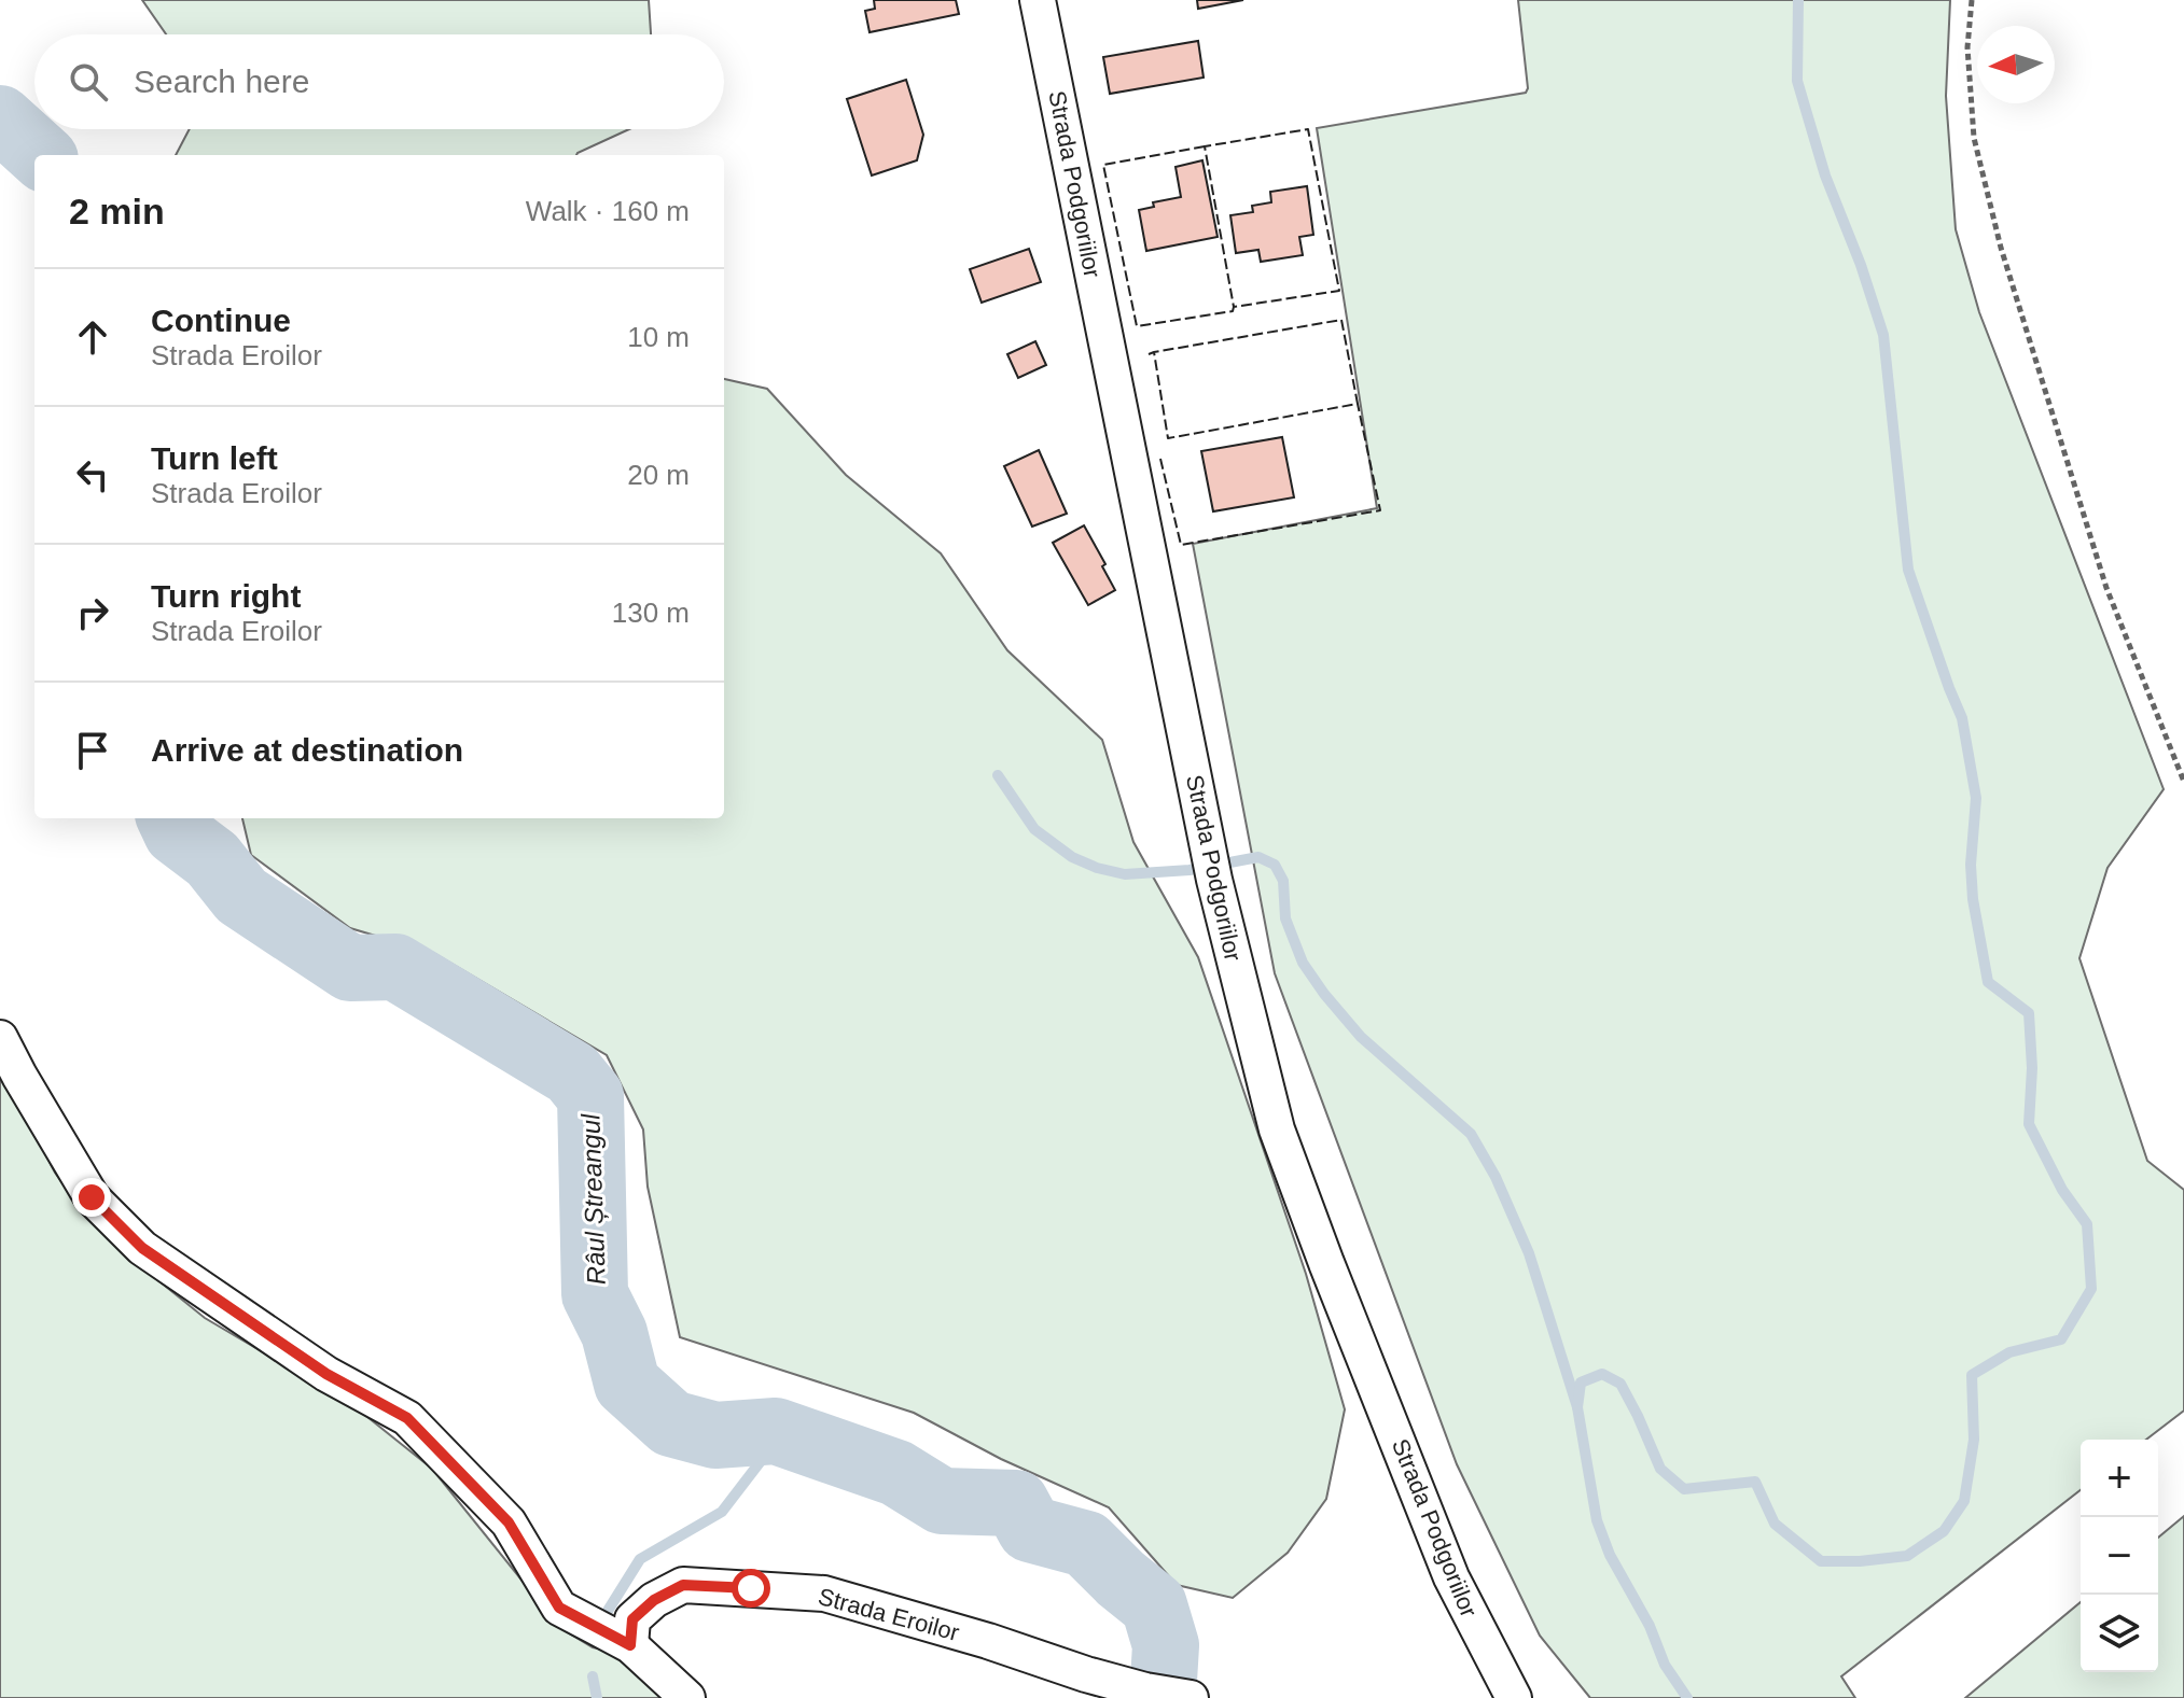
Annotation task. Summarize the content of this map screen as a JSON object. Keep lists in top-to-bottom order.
{
  "streets": {
    "street": ["Strada Podgoriilor", "Strada Eroilor"]
  },
  "water": ["Râul Ștreangul"],
  "north": "left",
  "page": {
    "search": "Search here",
    "heading": ["2 min", "Walk · 160 m"],
    "list": [
      ["Continue", "Strada Eroilor", "10 m"],
      ["Turn left", "Strada Eroilor", "20 m"],
      ["Turn right", "Strada Eroilor", "130 m"],
      "Arrive at destination"
    ],
    "map_buttons": ["+", "−"]
  }
}
